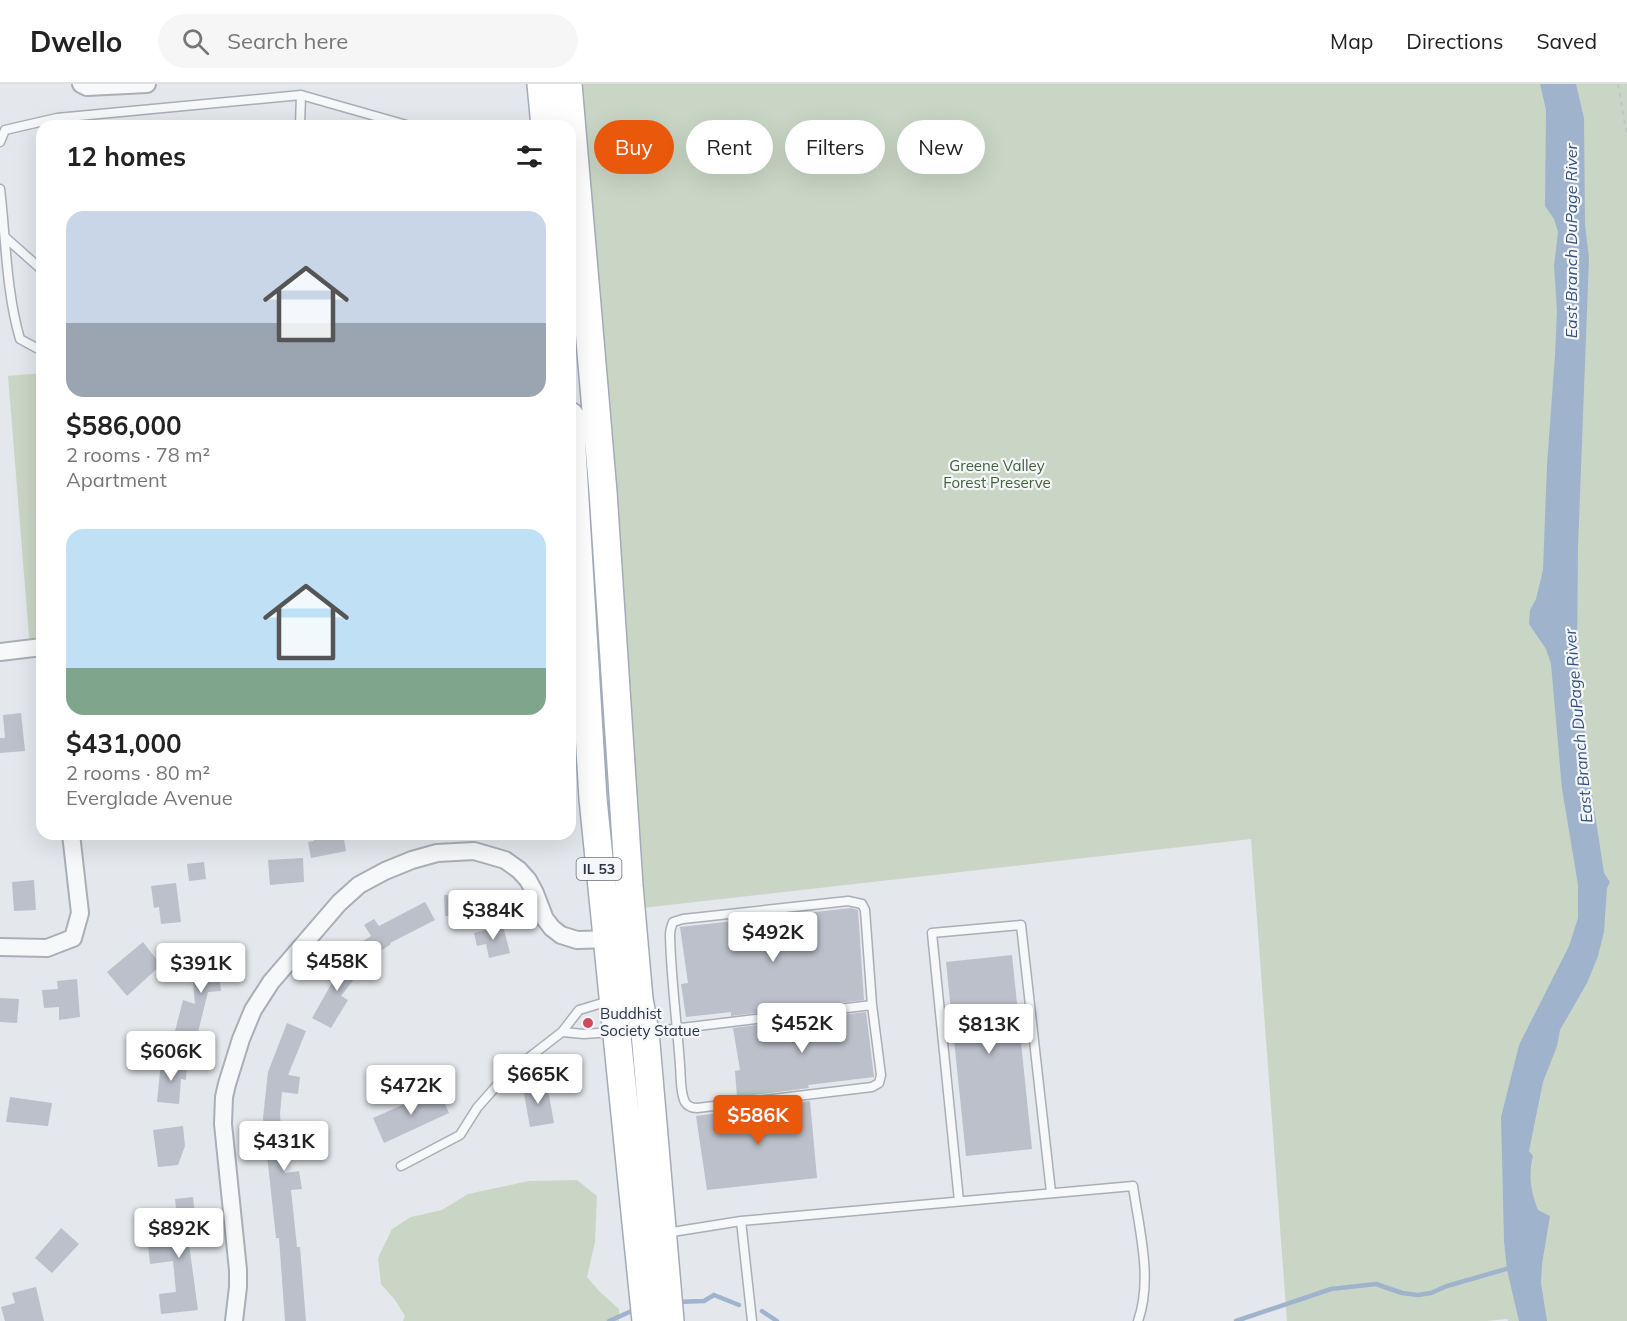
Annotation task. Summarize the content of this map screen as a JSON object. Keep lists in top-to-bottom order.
{
  "streets": {
    "main road": ["IL 53"]
  },
  "water": ["East Branch DuPage River"],
  "parks": ["Greene Valley Forest Preserve"],
  "places": ["Buddhist Society Statue"],
  "page": {
    "header": "Dwello",
    "search": "Search here",
    "nav": ["Map", "Directions", "Saved"],
    "chip": [
      "Buy",
      "Rent",
      "Filters",
      "New"
    ],
    "heading": "12 homes",
    "list": [
      {
        "name": "$586,000",
        "note": "2 rooms · 78 m² · Apartment"
      },
      {
        "name": "$431,000",
        "note": "2 rooms · 80 m² · Everglade Avenue"
      }
    ],
    "price": [
      "$384K",
      "$492K",
      "$458K",
      "$391K",
      "$452K",
      "$813K",
      "$606K",
      "$665K",
      "$472K",
      "$586K",
      "$431K",
      "$892K"
    ]
  }
}
